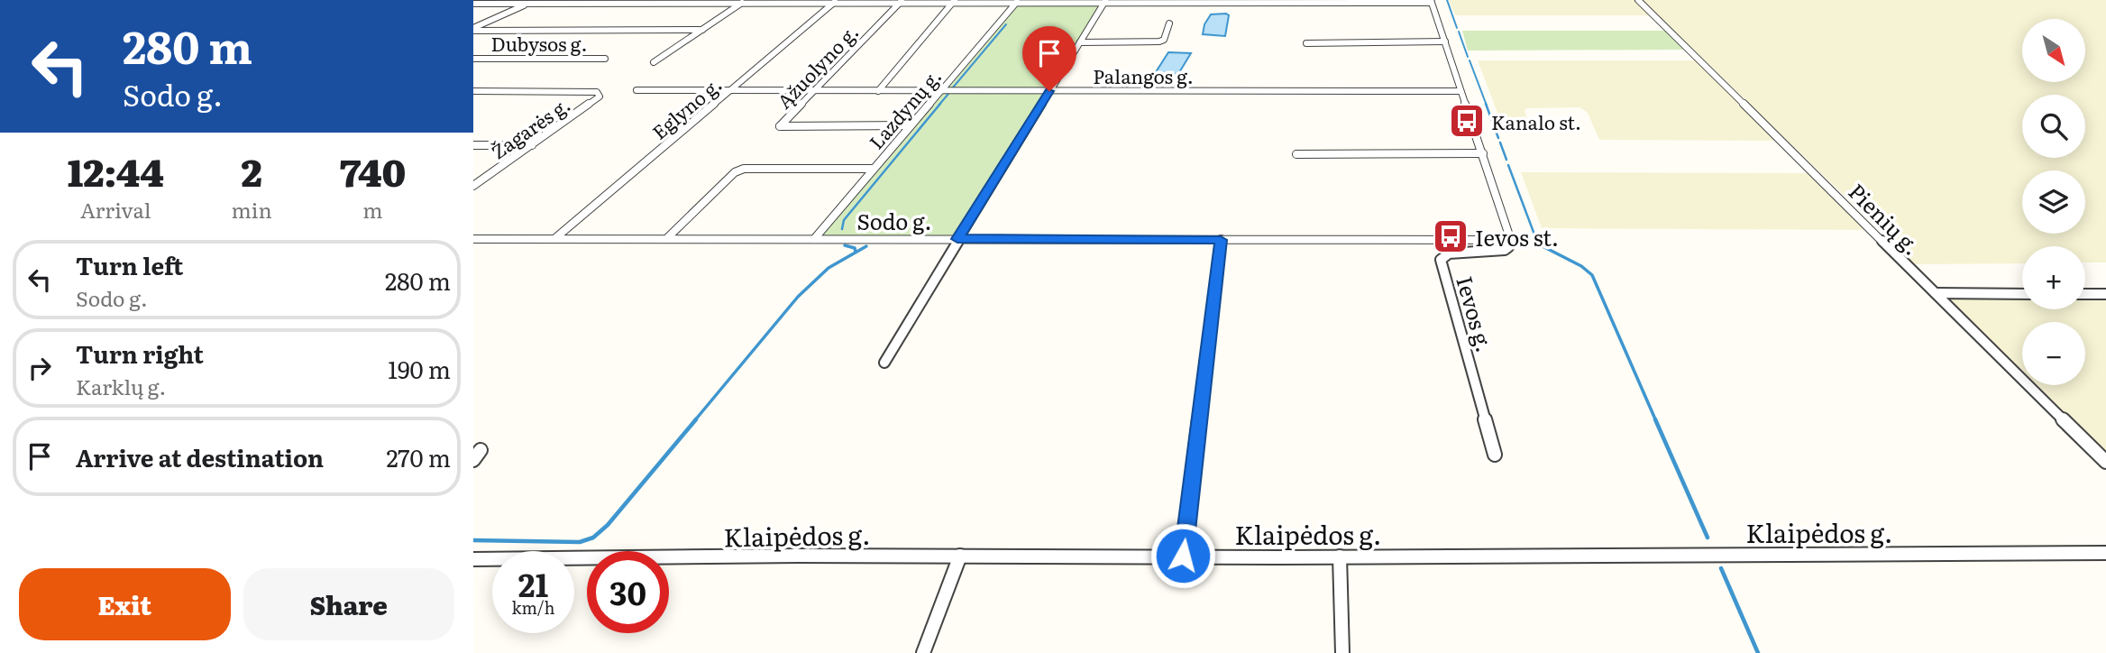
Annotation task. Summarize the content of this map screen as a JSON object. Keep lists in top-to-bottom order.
{
  "streets": {
    "street": [
      "Dubysos g.",
      "Ąžuolyno g.",
      "Palangos g.",
      "Eglyno g.",
      "Lazdynų g.",
      "Žagarės g.",
      "Pienių g.",
      "Sodo g.",
      "Ievos g.",
      "Klaipėdos g."
    ]
  },
  "crossings": [
    ["Ąžuolyno g.", "Palangos g."],
    ["Ąžuolyno g.", "Lazdynų g."],
    ["Palangos g.", "Eglyno g."],
    ["Palangos g.", "Lazdynų g."],
    ["Eglyno g.", "Sodo g."],
    ["Lazdynų g.", "Sodo g."],
    ["Sodo g.", "Ievos g."]
  ],
  "places": {
    "bus stop": ["Kanalo st.", "Ievos st."]
  },
  "north": "bottom right",
  "page": {
    "turn": ["280 m", "Sodo g."],
    "map_buttons": ["+", "−"],
    "eta": [
      "12:44",
      "Arrival",
      "2",
      "min",
      "740",
      "m"
    ],
    "list": [
      {
        "name": "Turn left",
        "note": "Sodo g.",
        "value": "280 m"
      },
      {
        "name": "Turn right",
        "note": "Karklų g.",
        "value": "190 m"
      },
      {
        "name": "Arrive at destination",
        "value": "270 m"
      }
    ],
    "speed": "21 km/h",
    "limit": "30",
    "buttons": ["Exit", "Share"]
  }
}
